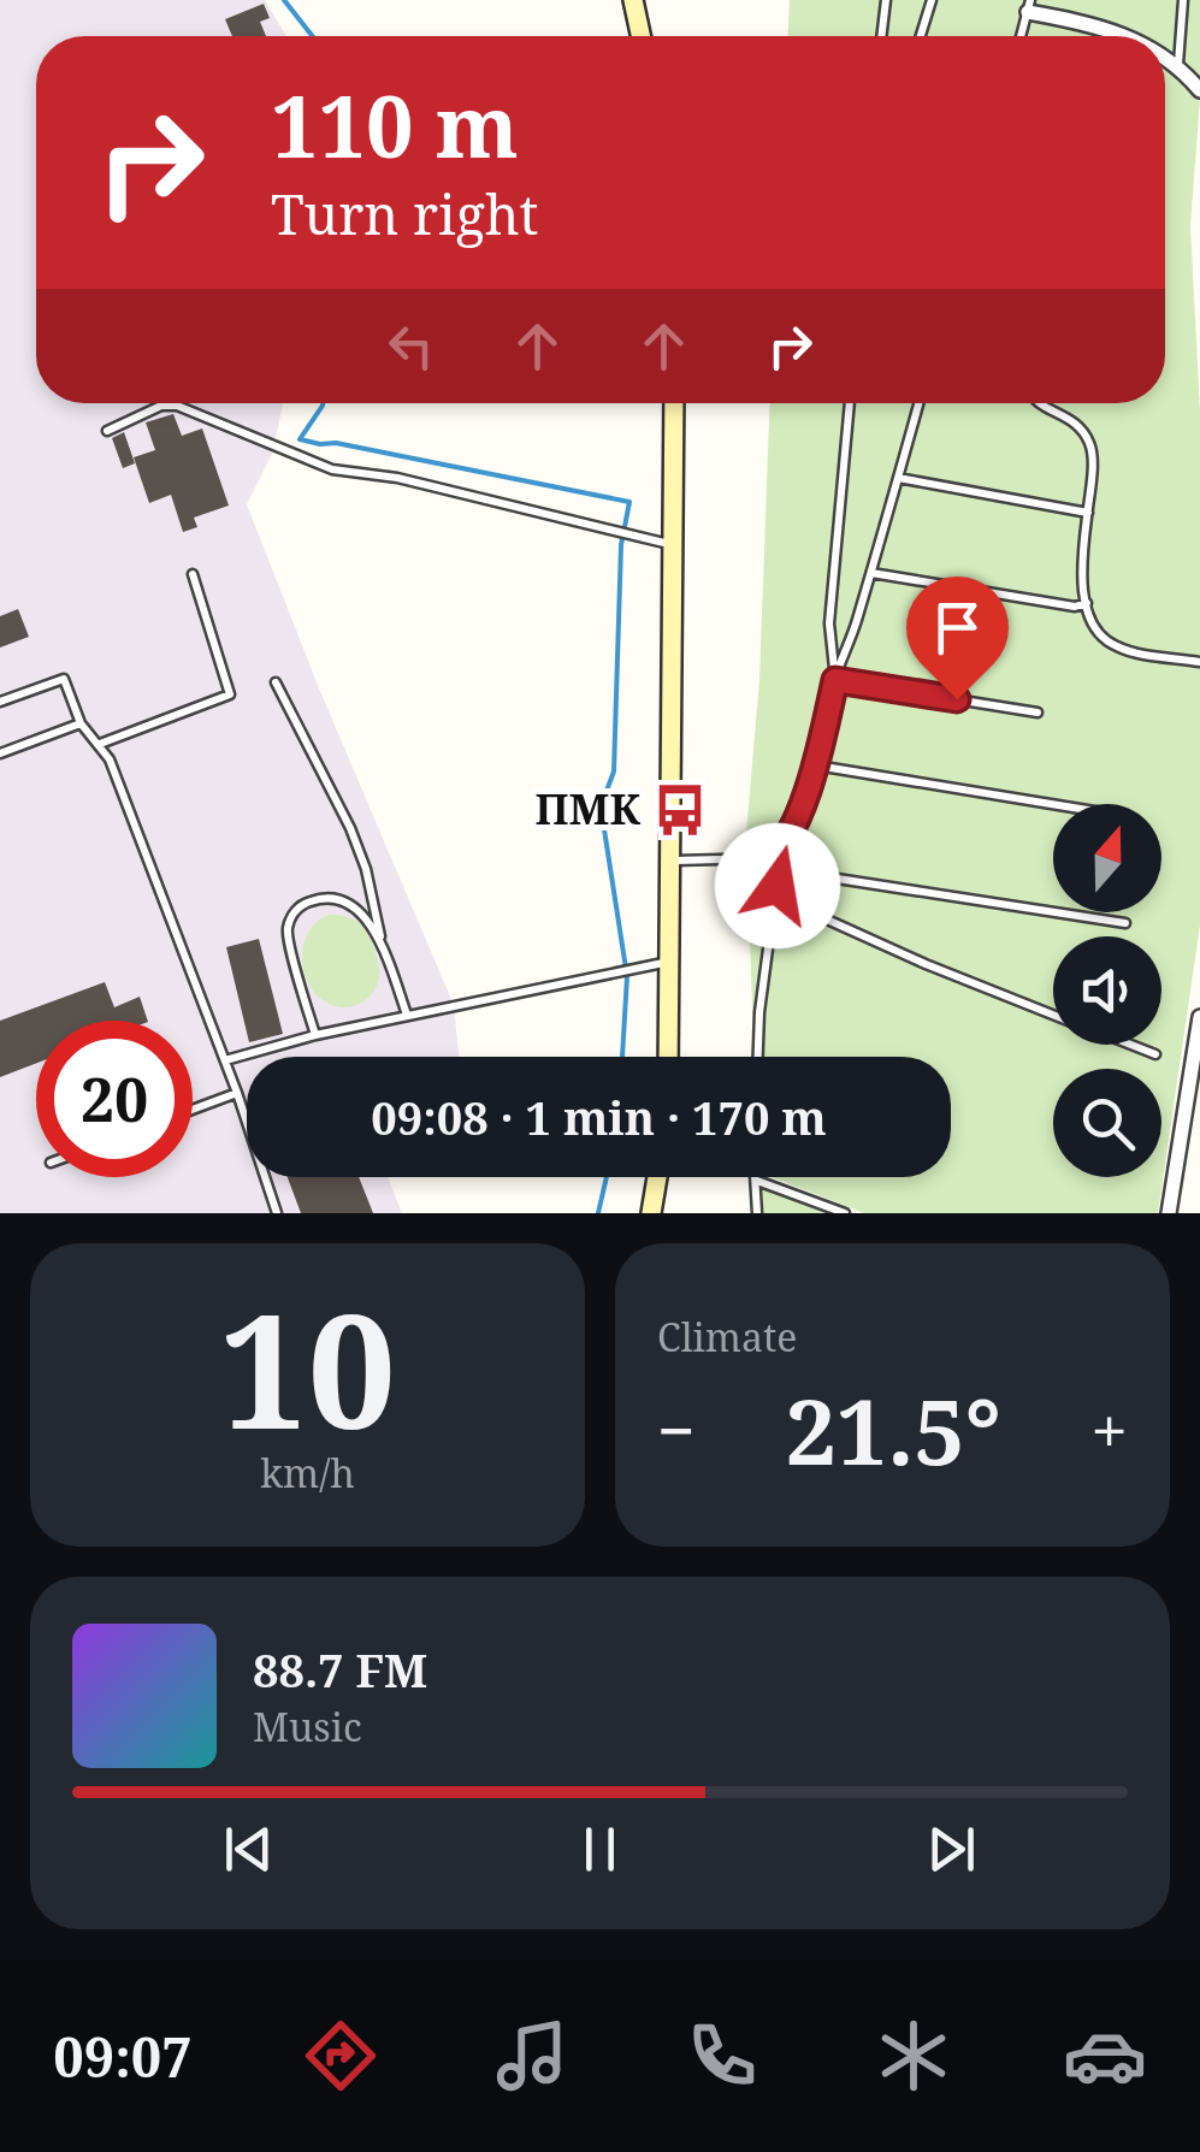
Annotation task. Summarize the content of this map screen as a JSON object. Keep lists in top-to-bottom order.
{
  "places": {
    "bus stop": ["ПМК"]
  },
  "north": "top",
  "page": {
    "turn": ["110 m", "Turn right"],
    "limit": "20",
    "trip": "09:08 · 1 min · 170 m",
    "tile": [
      ["10", "km/h"],
      "Climate"
    ],
    "heat": ["−", "21.5°", "+"],
    "song": ["88.7 FM", "Music"],
    "tabs": "09:07"
  }
}
